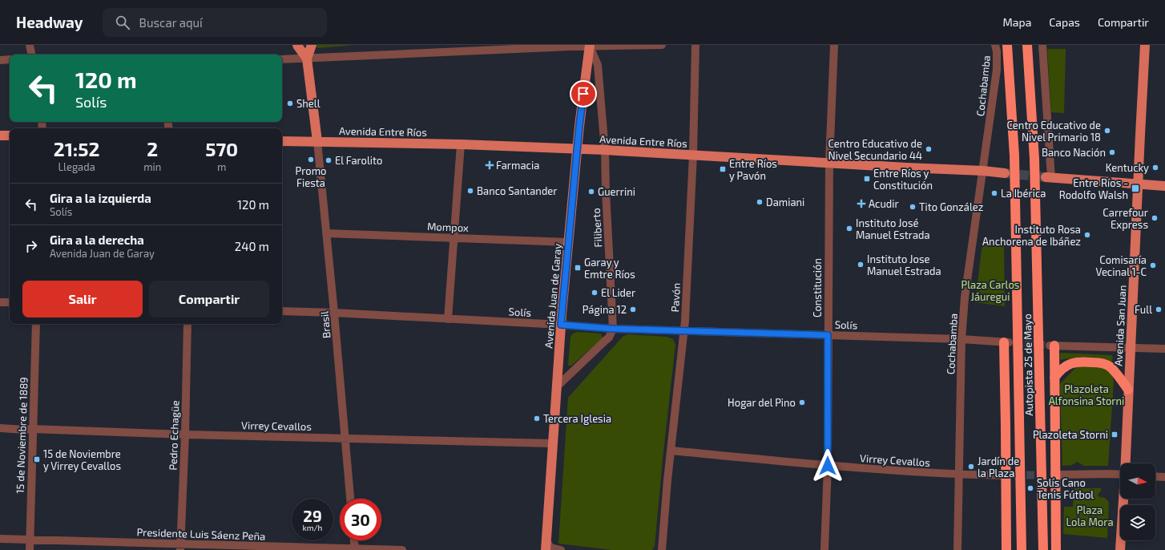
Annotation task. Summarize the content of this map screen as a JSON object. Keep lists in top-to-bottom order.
{
  "streets": {
    "highway": ["Autopista 25 de Mayo"],
    "main road": ["Avenida Entre Ríos", "Avenida Juan de Garay", "Avenida San Juan"],
    "street": [
      "Cochabamba",
      "Mompox",
      "Filiberto",
      "Constitución",
      "Pavón",
      "Solís",
      "Brasil",
      "Virrey Cevallos",
      "15 de Noviembre de 1889",
      "Pedro Echagüe",
      "Presidente Luis Sáenz Peña"
    ]
  },
  "crossings": [
    ["Cochabamba", "Avenida Entre Ríos"],
    ["Cochabamba", "Solís"],
    ["Cochabamba", "Virrey Cevallos"],
    ["Avenida Entre Ríos", "Filiberto"],
    ["Avenida Entre Ríos", "Constitución"],
    ["Avenida Entre Ríos", "Avenida Juan de Garay"],
    ["Avenida Entre Ríos", "Pavón"],
    ["Avenida Entre Ríos", "Brasil"],
    ["Mompox", "Avenida Juan de Garay"],
    ["Mompox", "Brasil"],
    ["Filiberto", "Avenida Juan de Garay"],
    ["Filiberto", "Solís"],
    ["Constitución", "Solís"],
    ["Constitución", "Virrey Cevallos"],
    ["Avenida Juan de Garay", "Solís"],
    ["Avenida Juan de Garay", "Virrey Cevallos"],
    ["Pavón", "Solís"],
    ["Pavón", "Virrey Cevallos"],
    ["Solís", "Brasil"],
    ["Brasil", "Virrey Cevallos"],
    ["Virrey Cevallos", "15 de Noviembre de 1889"],
    ["Virrey Cevallos", "Pedro Echagüe"],
    ["15 de Noviembre de 1889", "Presidente Luis Sáenz Peña"],
    ["Pedro Echagüe", "Presidente Luis Sáenz Peña"]
  ],
  "parks": ["Plaza Carlos Jáuregui", "Plazoleta Alfonsina Storni", "Plaza Lola Mora"],
  "places": {
    "other": [
      "Shell",
      "Centro Educativo de Nivel Primario 18",
      "Centro Educativo de Nivel Secundario 44",
      "Banco Nación",
      "Promo Fiesta",
      "El Farolito",
      "Kentucky",
      "Banco Santander",
      "Guerrini",
      "La Ibérica",
      "Damiani",
      "Tito González",
      "Carrefour Express",
      "Instituto José Manuel Estrada",
      "Instituto Rosa Anchorena de Ibáñez",
      "Instituto Jose Manuel Estrada",
      "Comisaría Vecinal 1-C",
      "El Lider",
      "Página 12",
      "Full",
      "Hogar del Pino",
      "Tercera Iglesia",
      "Jardín de la Plaza",
      "Solís Cano Tenis Fútbol"
    ],
    "health": ["Farmacia", "Acudir"],
    "transit": [
      "Entre Ríos y Pavón",
      "Entre Ríos y Constitución",
      "Entre Ríos - Rodolfo Walsh",
      "Garay y Emtre Ríos",
      "Plazoleta Storni",
      "15 de Noviembre y Virrey Cevallos"
    ]
  },
  "north": "right",
  "page": {
    "header": "Headway",
    "search": "Buscar aquí",
    "nav": ["Mapa", "Capas", "Compartir"],
    "turn": ["120 m", "Solís"],
    "eta": [
      "21:52",
      "Llegada",
      "2",
      "min",
      "570",
      "m"
    ],
    "list": [
      {
        "name": "Gira a la izquierda",
        "note": "Solís",
        "value": "120 m"
      },
      {
        "name": "Gira a la derecha",
        "note": "Avenida Juan de Garay",
        "value": "240 m"
      }
    ],
    "buttons": ["Salir", "Compartir"],
    "speed": "29 km/h",
    "limit": "30"
  }
}
